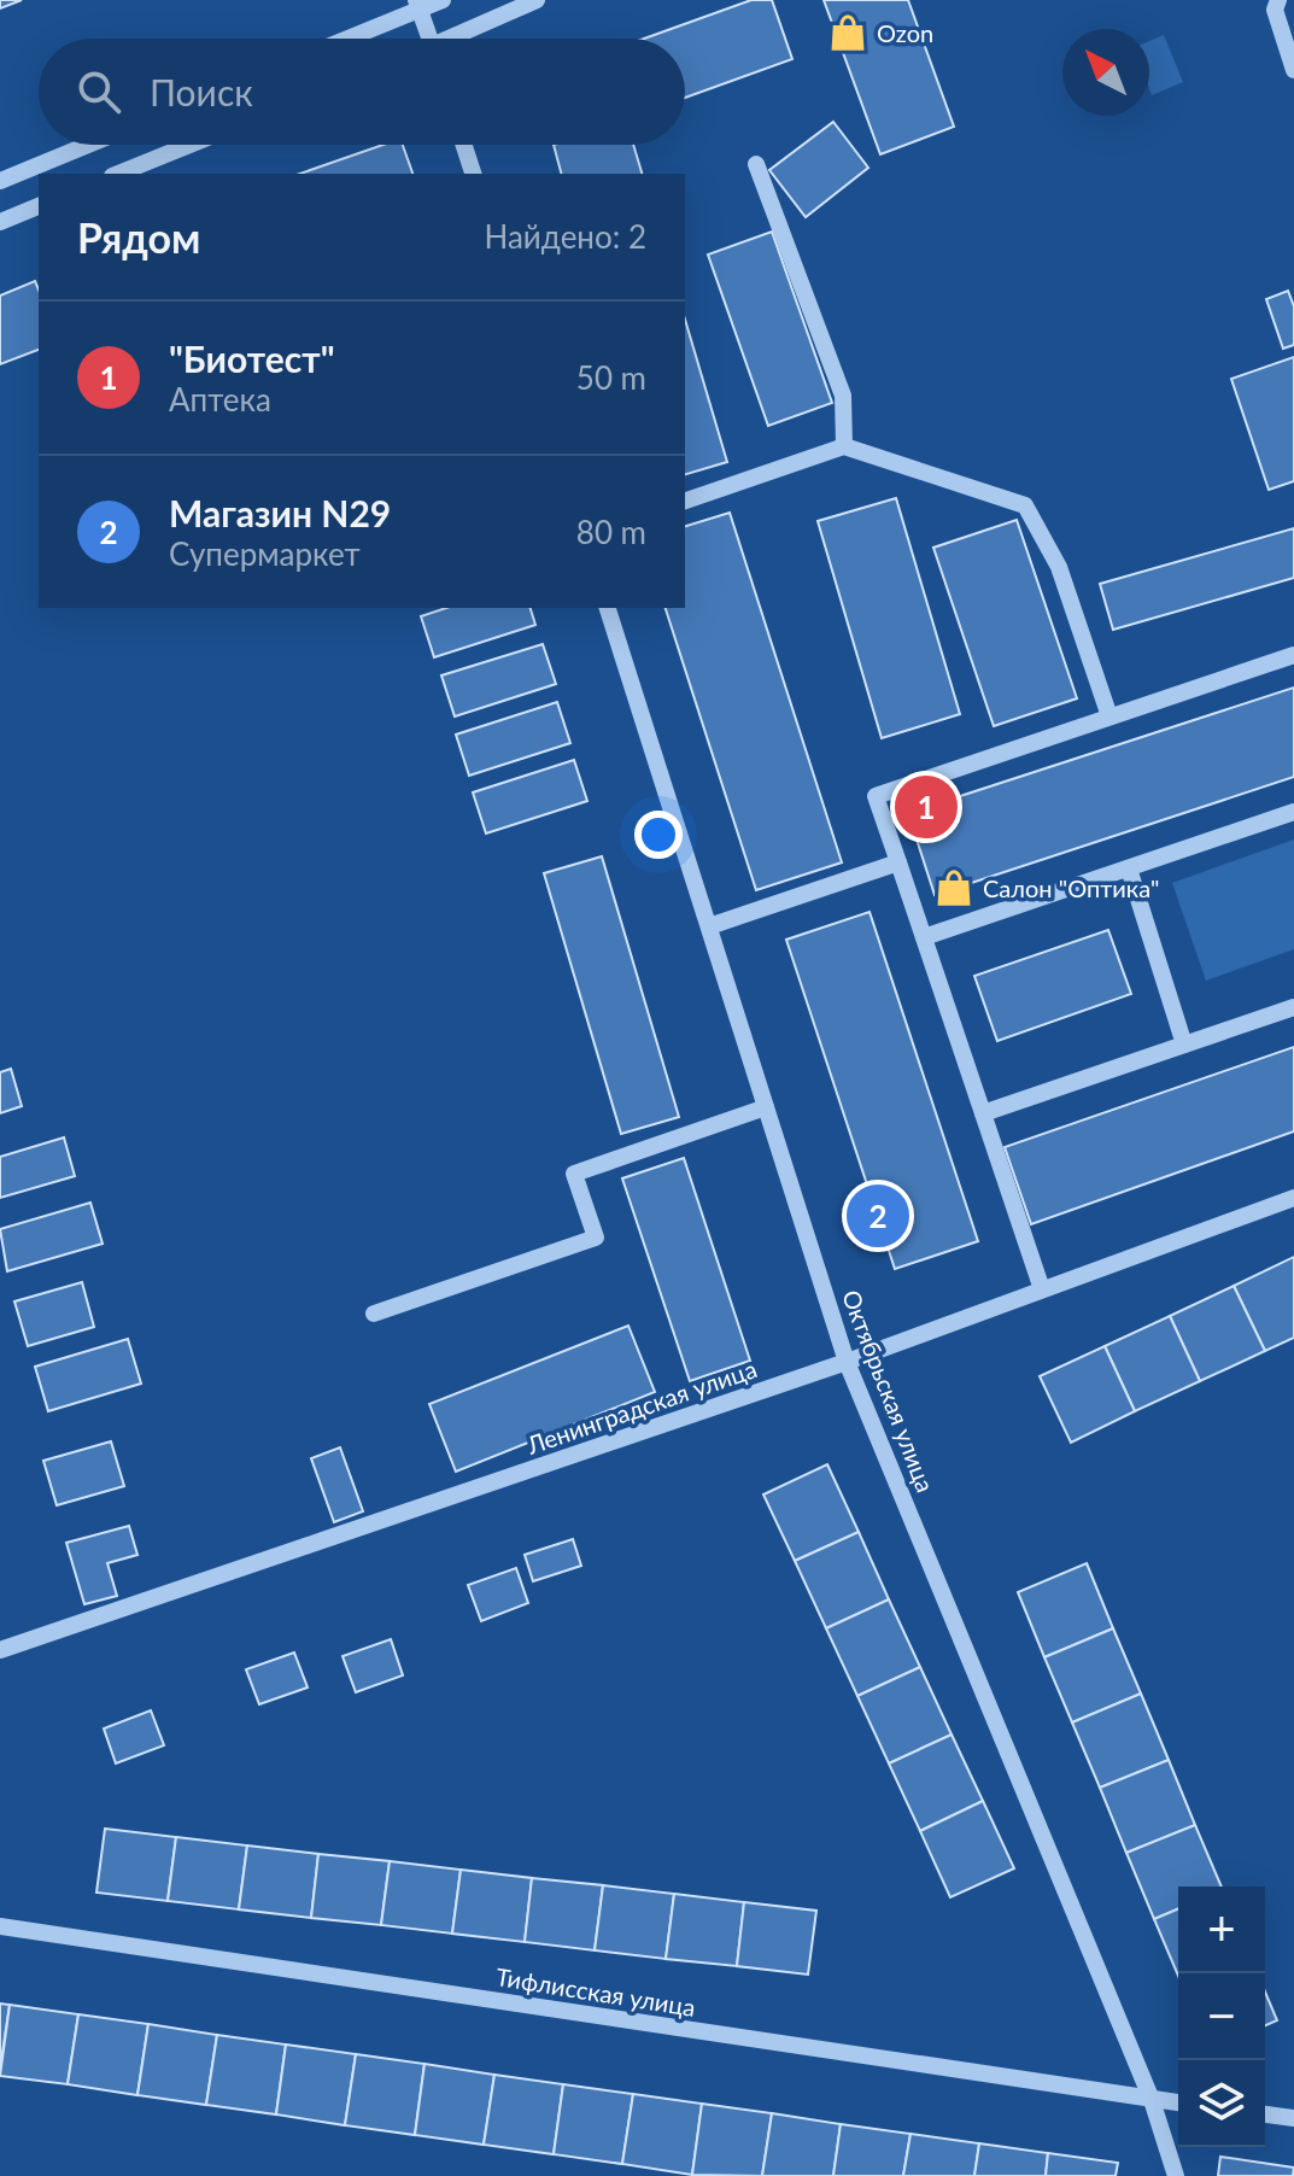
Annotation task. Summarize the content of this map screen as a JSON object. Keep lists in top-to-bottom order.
{
  "streets": {
    "street": ["Октябрьская улица", "Ленинградская улица", "Тифлисская улица"]
  },
  "crossings": [
    ["Октябрьская улица", "Ленинградская улица"],
    ["Октябрьская улица", "Тифлисская улица"]
  ],
  "places": {
    "shop": ["Ozon", "Салон \"Оптика\""]
  },
  "north": "top left",
  "page": {
    "search": "Поиск",
    "heading": ["Рядом", "Найдено: 2"],
    "list": [
      {
        "mark": "1",
        "name": "\"Биотест\"",
        "note": "Аптека",
        "value": "50 m"
      },
      {
        "mark": "2",
        "name": "Магазин N29",
        "note": "Супермаркет",
        "value": "80 m"
      }
    ],
    "pins": ["1", "2"],
    "map_buttons": ["+", "−"]
  }
}
